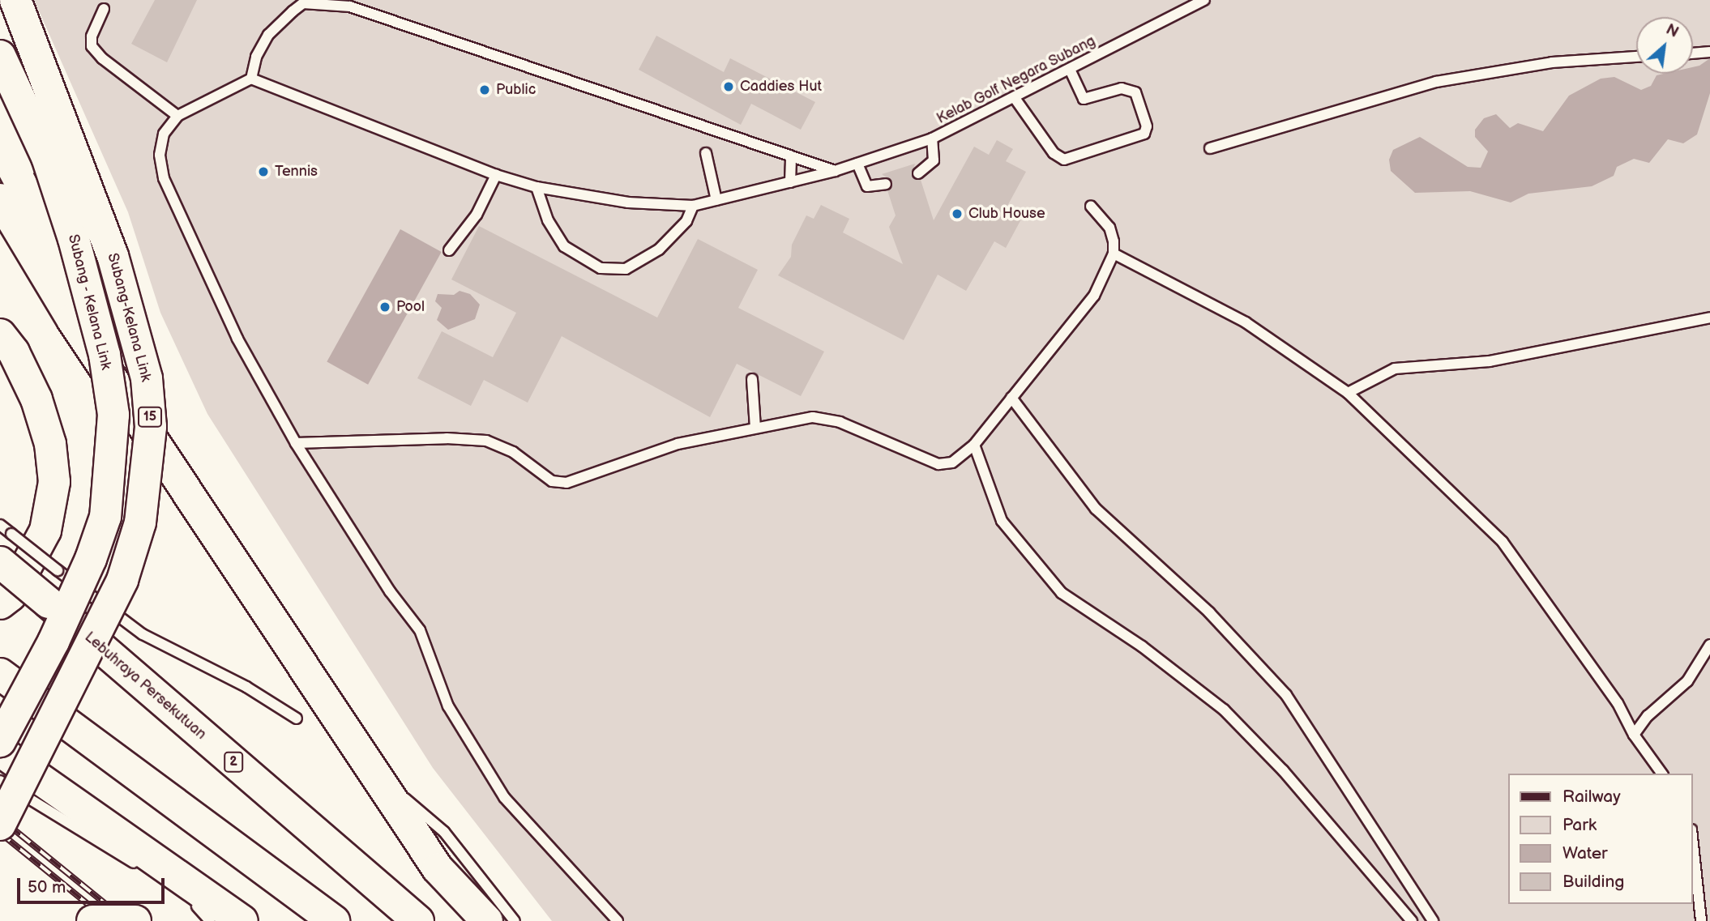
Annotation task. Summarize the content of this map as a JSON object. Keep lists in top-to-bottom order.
{
  "streets": {
    "main road": [
      "Subang - Kelana Link",
      "Subang-Kelana Link",
      "15",
      "Lebuhraya Persekutuan",
      "2"
    ],
    "lane": ["Kelab Golf Negara Subang"]
  },
  "places": [
    "Caddies Hut",
    "Public",
    "Tennis",
    "Club House",
    "Pool"
  ],
  "legend": [
    "Railway",
    "Park",
    "Water",
    "Building"
  ],
  "scale_bar": "50 m",
  "north": "top right"
}
